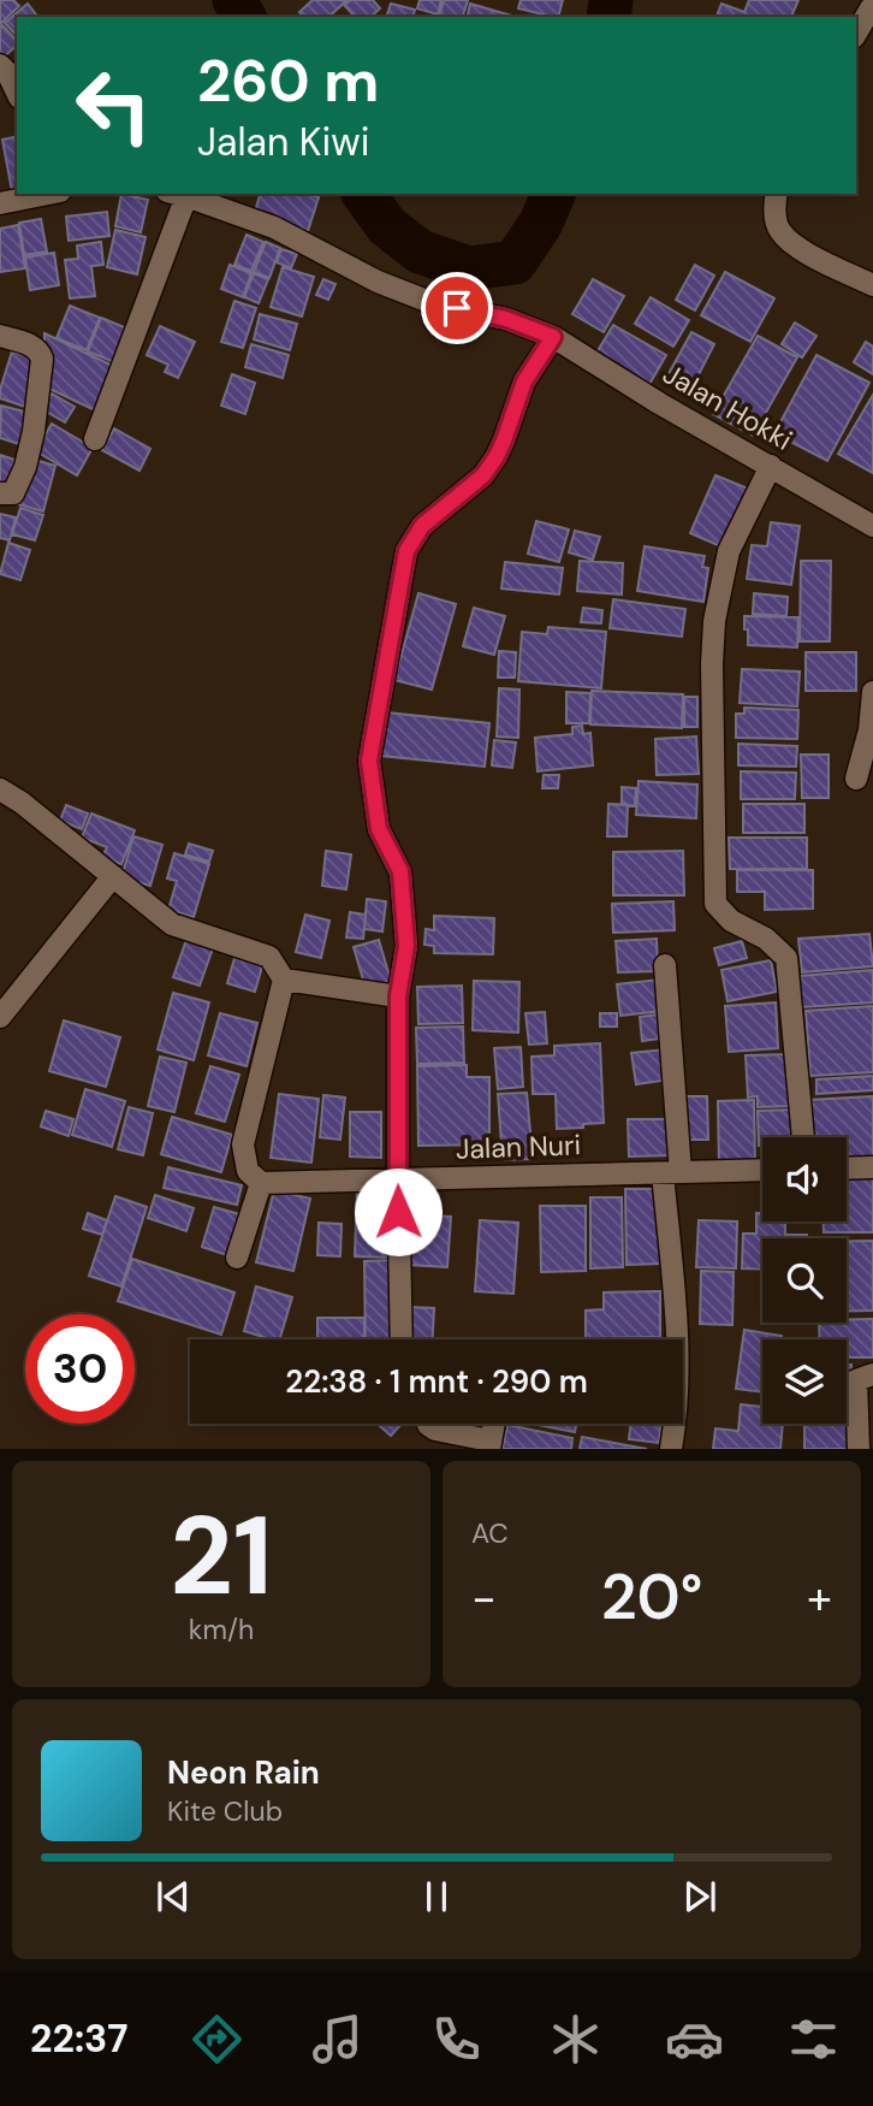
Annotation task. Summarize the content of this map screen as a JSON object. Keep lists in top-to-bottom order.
{
  "streets": {
    "street": ["Jalan Hokki", "Jalan Nuri"]
  },
  "page": {
    "turn": ["260 m", "Jalan Kiwi"],
    "limit": "30",
    "trip": "22:38 · 1 mnt · 290 m",
    "tile": [
      ["21", "km/h"],
      "AC"
    ],
    "heat": ["−", "20°", "+"],
    "song": ["Neon Rain", "Kite Club"],
    "tabs": "22:37"
  }
}
